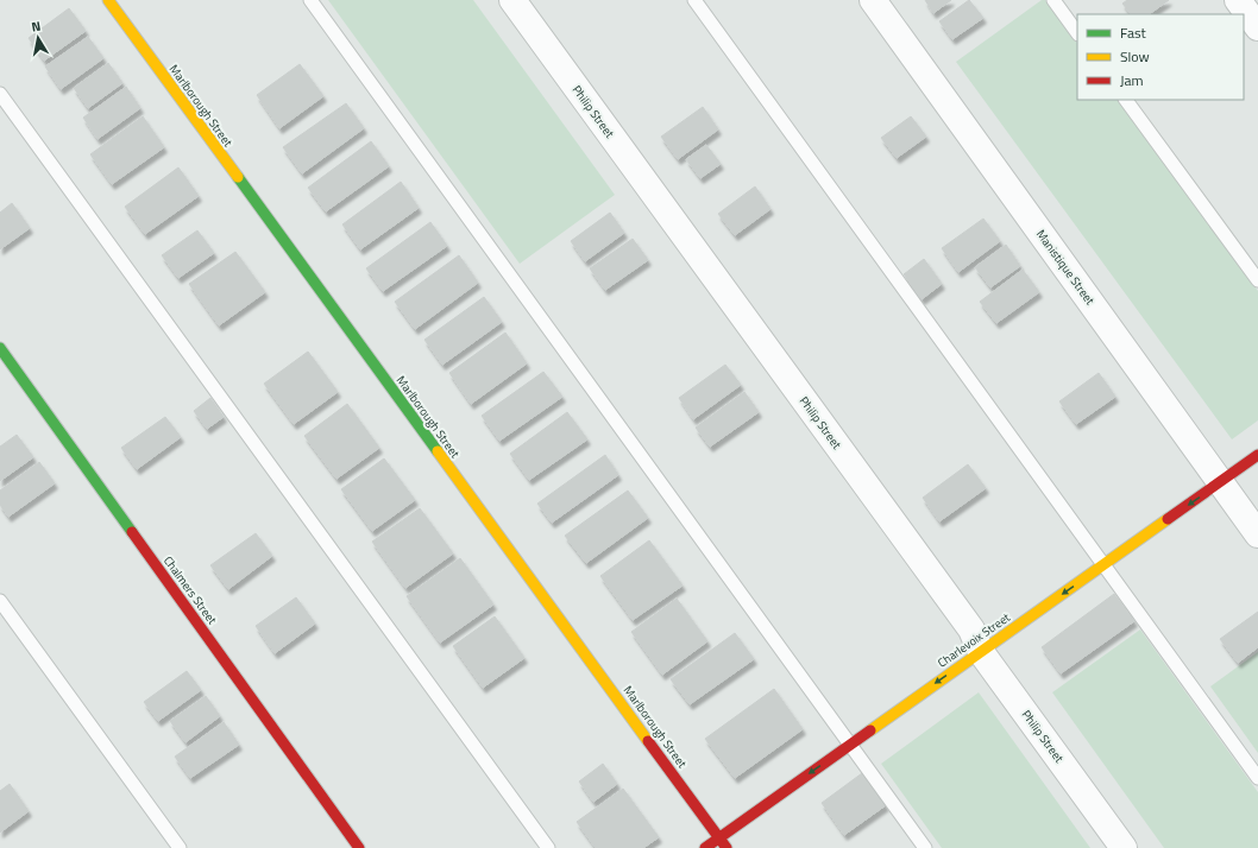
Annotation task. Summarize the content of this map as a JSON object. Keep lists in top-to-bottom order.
{
  "streets": {
    "street": [
      "Marlborough Street",
      "Philip Street",
      "Manistique Street",
      "Chalmers Street",
      "Charlevoix Street"
    ]
  },
  "crossings": [
    ["Marlborough Street", "Charlevoix Street"],
    ["Philip Street", "Charlevoix Street"],
    ["Manistique Street", "Charlevoix Street"]
  ],
  "one_way": ["Charlevoix Street"],
  "legend": ["Fast", "Slow", "Jam"],
  "north": "top"
}
